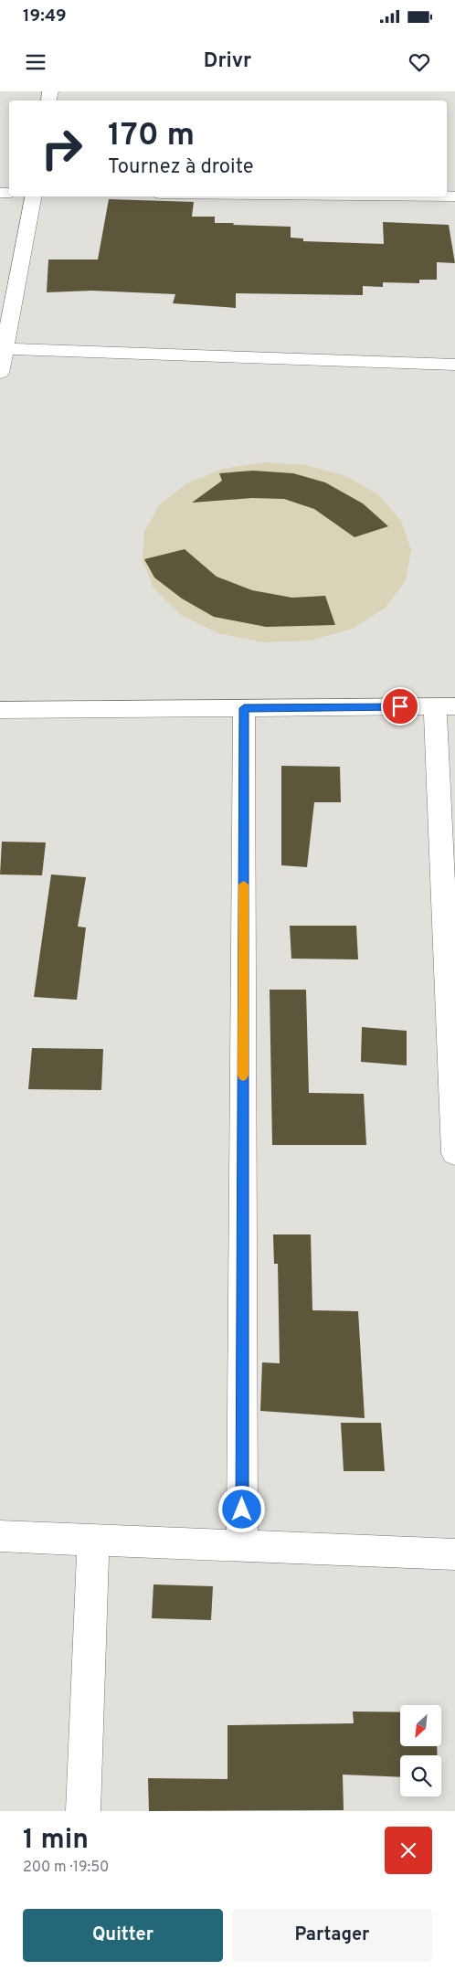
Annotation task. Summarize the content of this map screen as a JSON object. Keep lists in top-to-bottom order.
{
  "north": "bottom left",
  "page": {
    "status": "19:49",
    "header": "Drivr",
    "turn": ["170 m", "Tournez à droite"],
    "heading": ["1 min", "200 m · 19:50"],
    "buttons": ["Quitter", "Partager"]
  }
}
